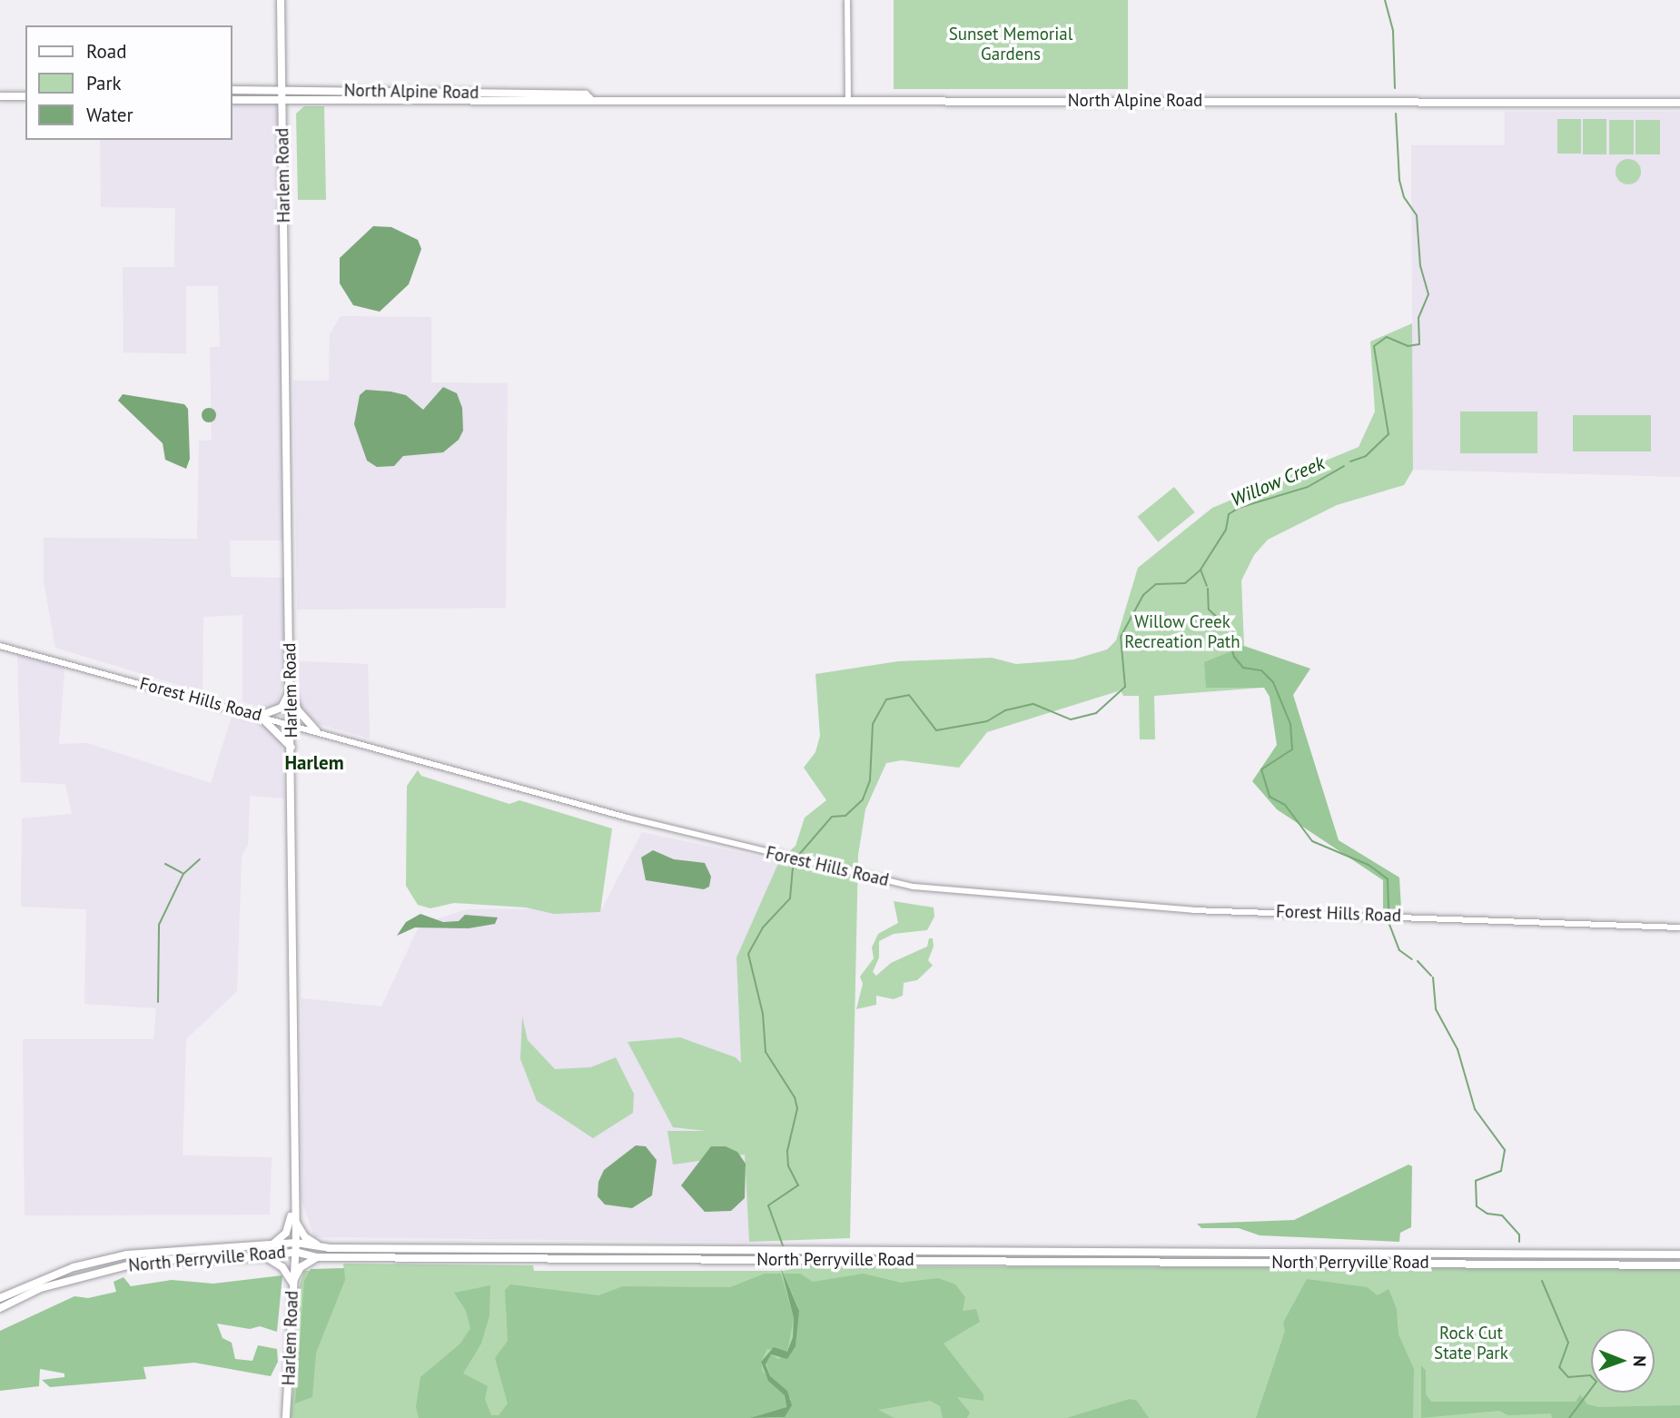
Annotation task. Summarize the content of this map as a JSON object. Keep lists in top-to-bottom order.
{
  "streets": {
    "main road": ["North Alpine Road", "Harlem Road", "North Perryville Road"],
    "street": ["Forest Hills Road"]
  },
  "crossings": [
    ["North Alpine Road", "Harlem Road"],
    ["Harlem Road", "Forest Hills Road"],
    ["Harlem Road", "North Perryville Road"]
  ],
  "districts": ["Harlem"],
  "water": ["Willow Creek"],
  "parks": ["Sunset Memorial Gardens", "Willow Creek Recreation Path", "Rock Cut State Park"],
  "legend": ["Road", "Park", "Water"],
  "north": "right"
}
